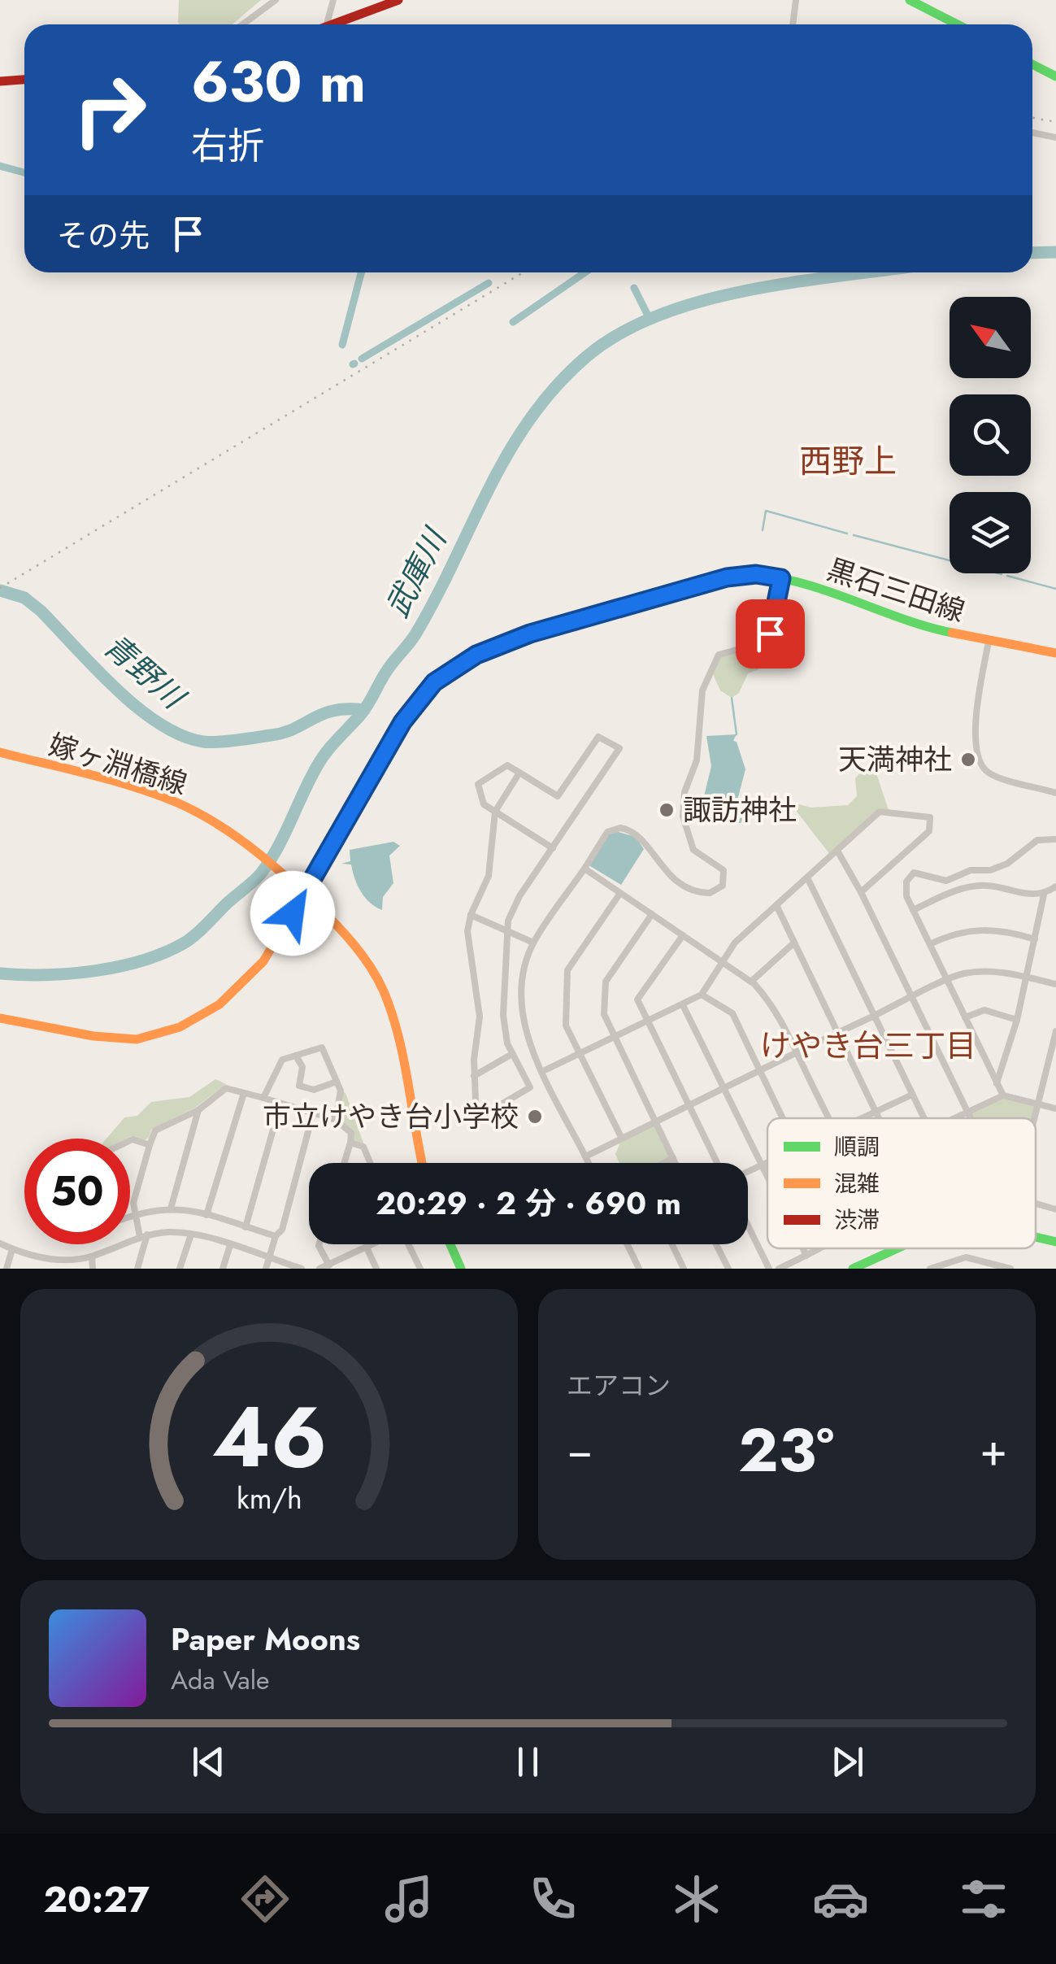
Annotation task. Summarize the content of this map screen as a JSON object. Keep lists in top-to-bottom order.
{
  "streets": {
    "main road": ["黒石三田線", "嫁ヶ淵橋線"]
  },
  "crossings": [
    ["黒石三田線", "嫁ヶ淵橋線"]
  ],
  "districts": ["西野上", "けやき台三丁目"],
  "water": ["武庫川", "青野川"],
  "places": ["天満神社", "諏訪神社", "市立けやき台小学校"],
  "legend": ["順調", "混雑", "渋滞"],
  "north": "top left",
  "page": {
    "turn": ["630 m", "右折"],
    "then": "その先",
    "limit": "50",
    "trip": "20:29 · 2 分 · 690 m",
    "tile": "エアコン",
    "heat": ["−", "23°", "+"],
    "song": ["Paper Moons", "Ada Vale"],
    "tabs": "20:27",
    "gauge": ["46", "km/h"]
  }
}
